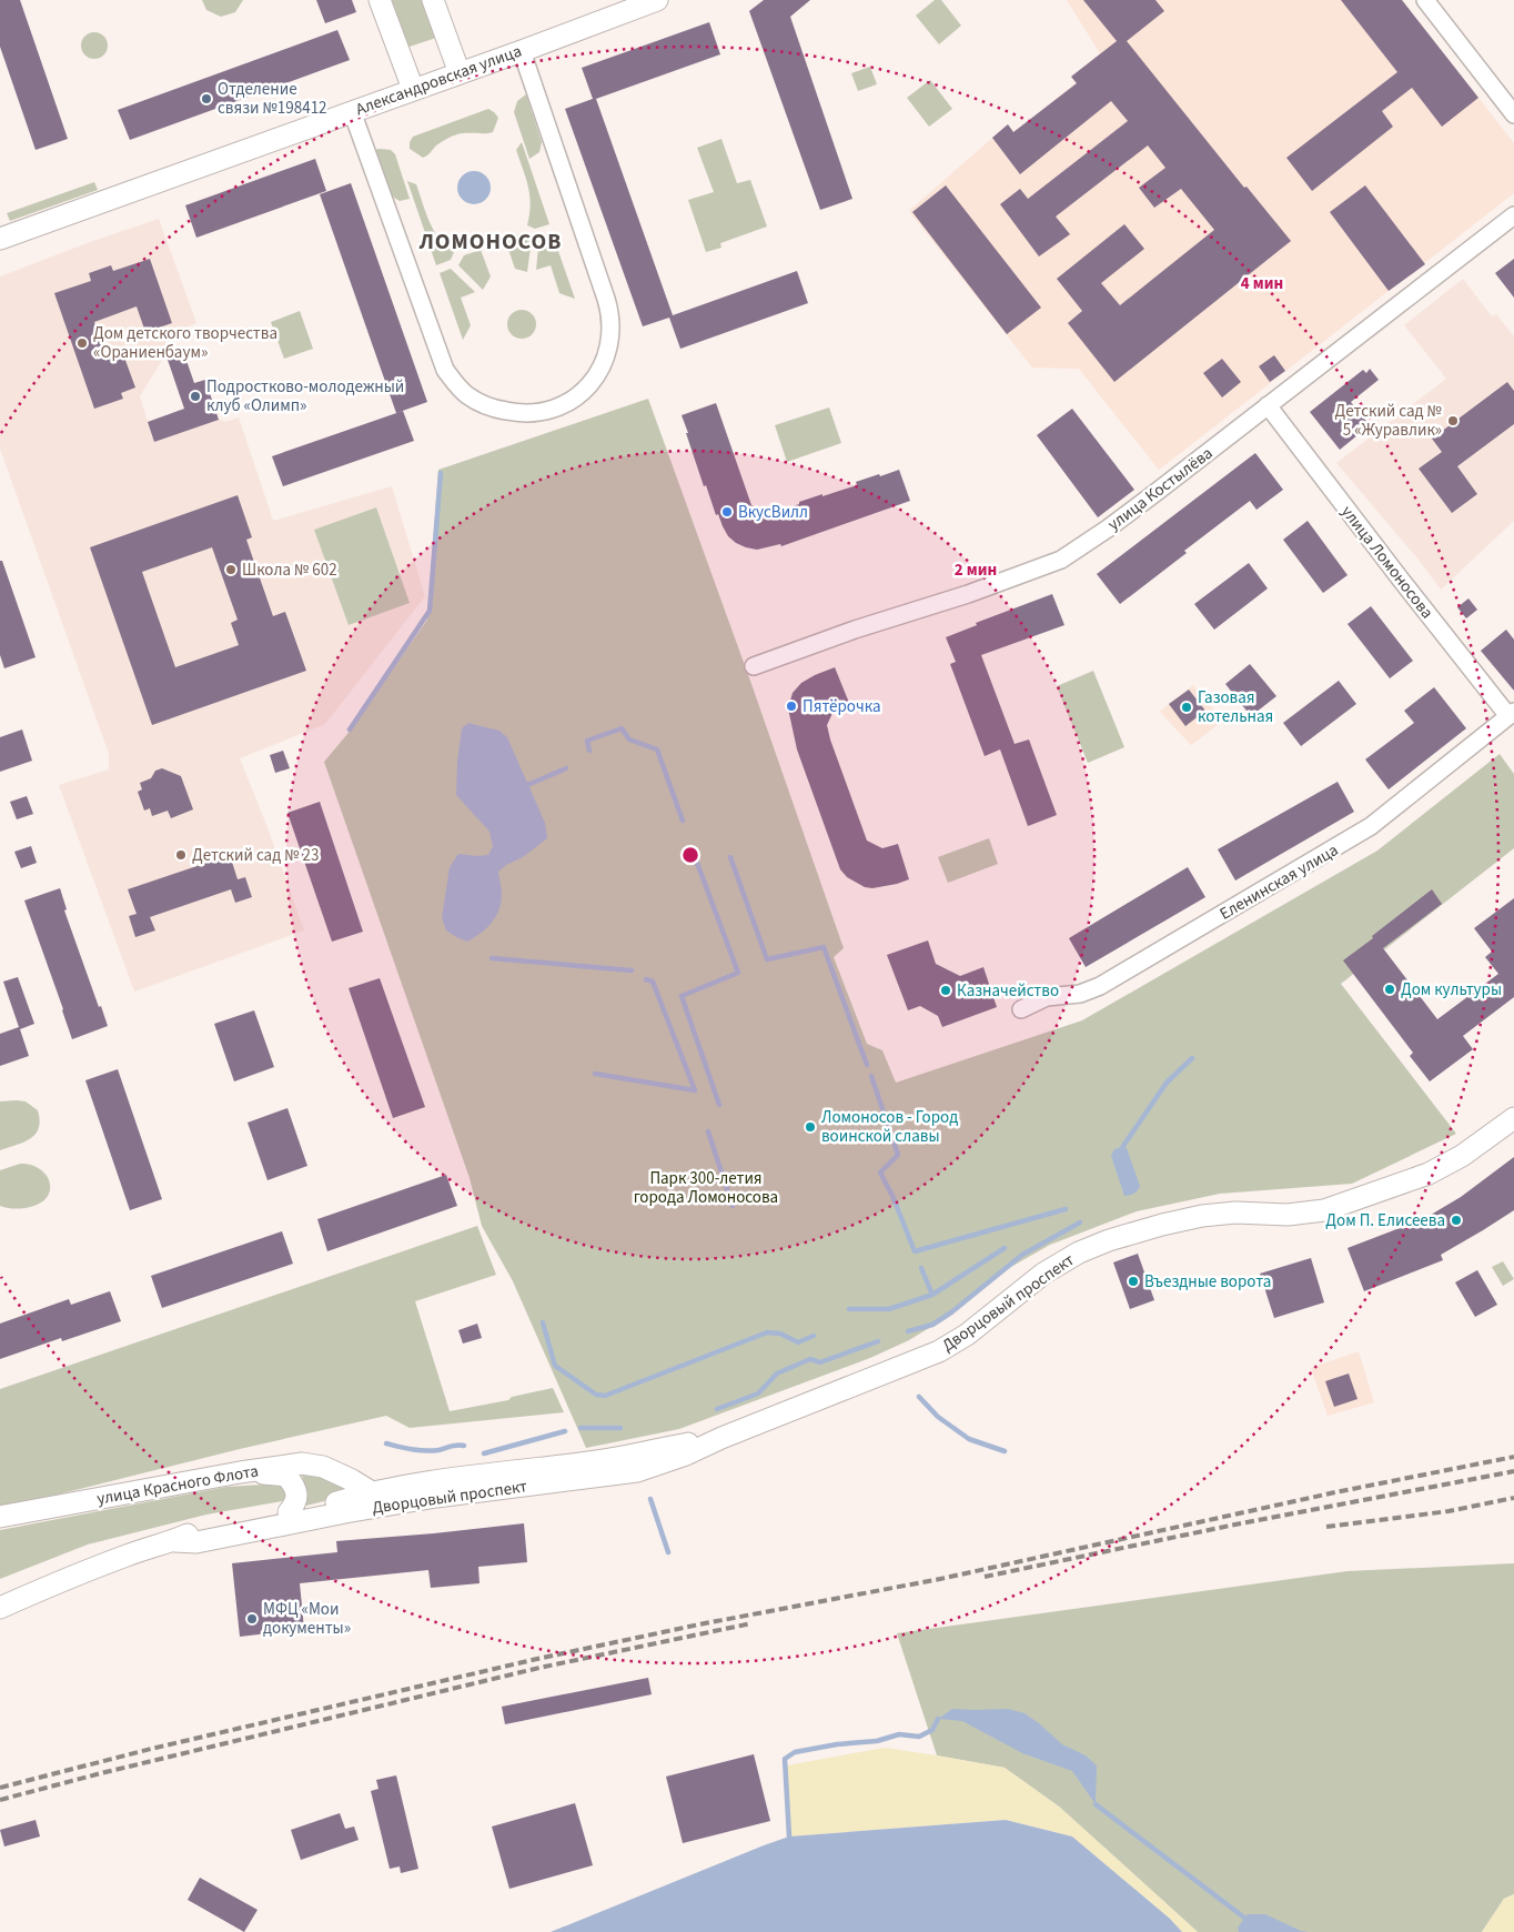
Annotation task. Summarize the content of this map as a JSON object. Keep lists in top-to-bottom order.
{
  "streets": {
    "main road": ["Александровская улица", "Дворцовый проспект", "улица Красного Флота"],
    "street": ["улица Костылёва", "улица Ломоносова", "Еленинская улица"]
  },
  "crossings": [
    ["улица Костылёва", "улица Ломоносова"],
    ["улица Ломоносова", "Еленинская улица"],
    ["Дворцовый проспект", "улица Красного Флота"]
  ],
  "districts": ["ЛОМОНОСОВ"],
  "parks": ["Парк 300-летия города Ломоносова"],
  "places": [
    "Отделение связи №198412",
    "Дом детского творчества «Ораниенбаум»",
    "Подростково-молодежный клуб «Олимп»",
    "Детский сад № 5 «Журавлик»",
    "ВкусВилл",
    "Школа № 602",
    "Пятёрочка",
    "Газовая котельная",
    "Детский сад № 23",
    "Дом культуры",
    "Казначейство",
    "Ломоносов - Город воинской славы",
    "Дом П. Елисеева",
    "Въездные ворота",
    "МФЦ «Мои документы»"
  ],
  "rings": ["4 мин", "2 мин"]
}
